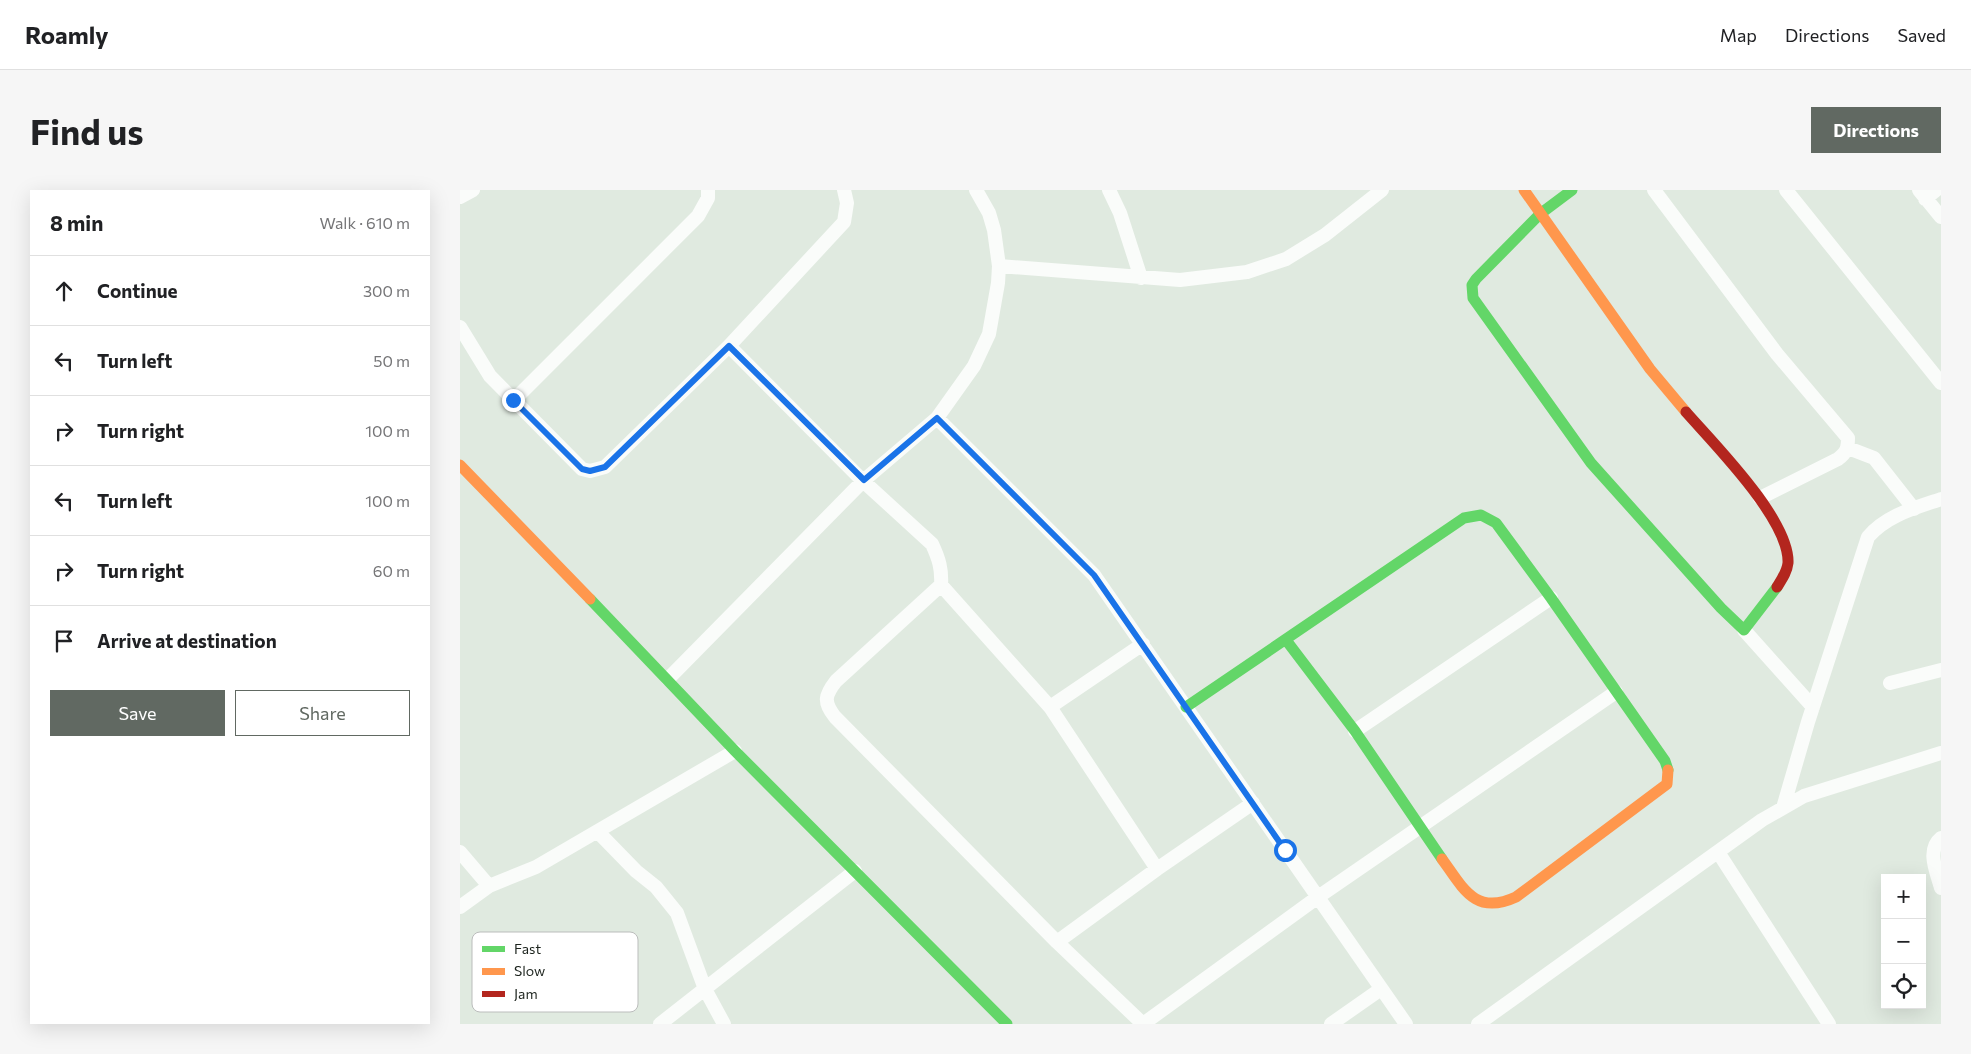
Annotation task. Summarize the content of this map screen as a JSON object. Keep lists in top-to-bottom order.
{
  "legend": ["Fast", "Slow", "Jam"],
  "page": {
    "header": "Roamly",
    "nav": ["Map", "Directions", "Saved"],
    "buttons": [
      "Directions",
      ["Save", "Share"]
    ],
    "title": "Find us",
    "heading": ["8 min", "Walk · 610 m"],
    "list": [
      ["Continue", "300 m"],
      ["Turn left", "50 m"],
      ["Turn right", "100 m"],
      ["Turn left", "100 m"],
      ["Turn right", "60 m"],
      "Arrive at destination"
    ],
    "map_buttons": ["+", "−"]
  }
}
